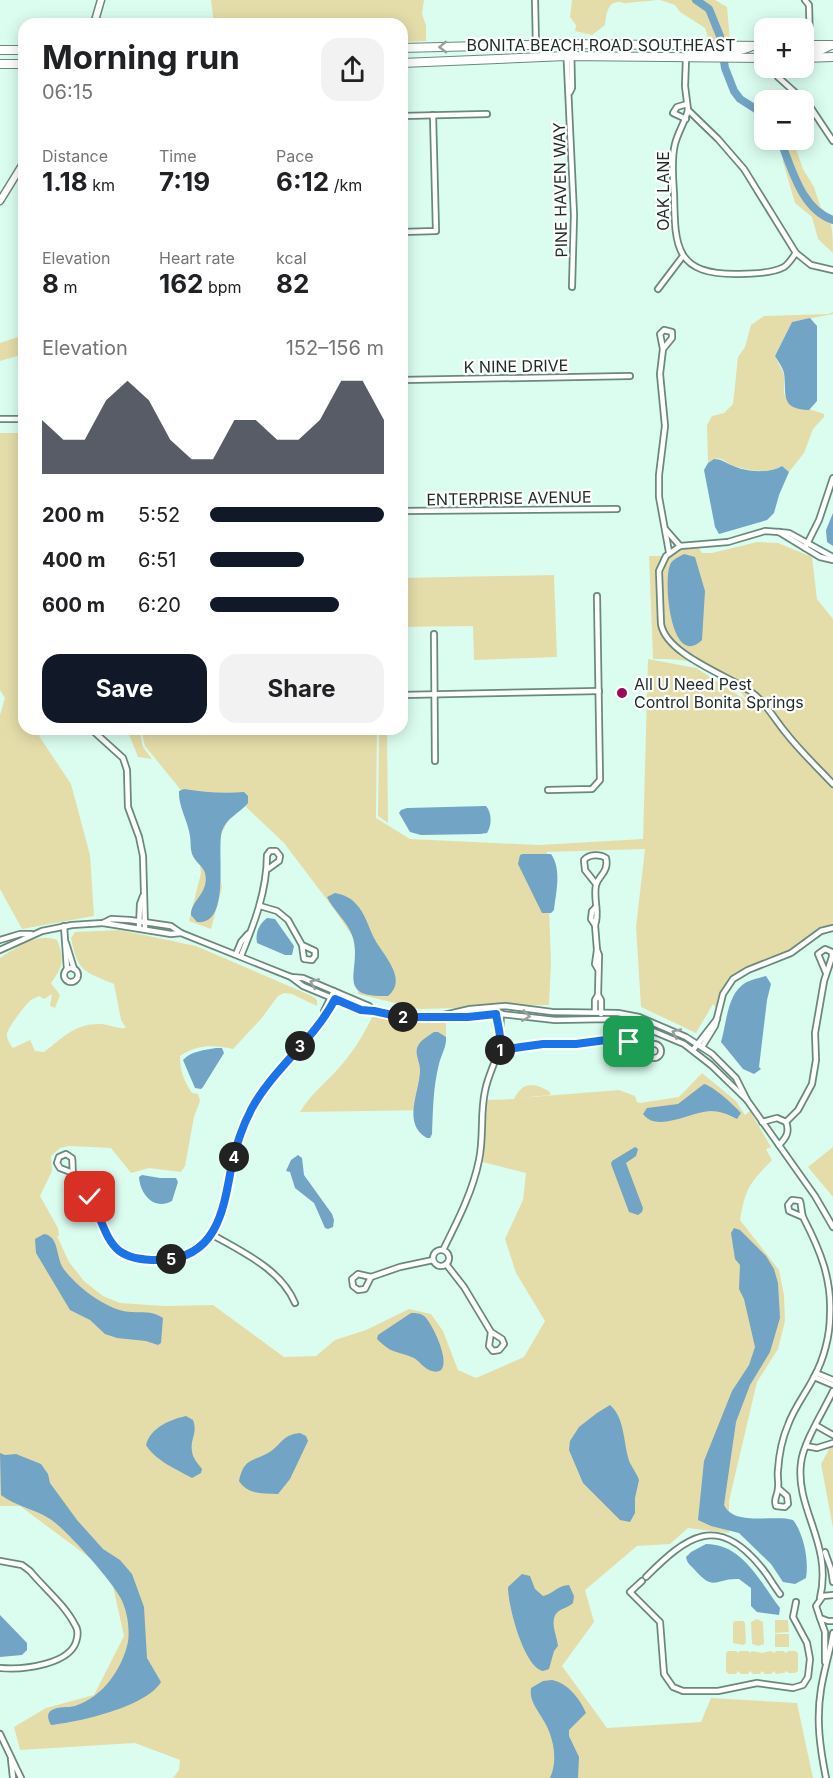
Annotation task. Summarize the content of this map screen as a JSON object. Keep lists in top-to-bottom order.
{
  "streets": {
    "main road": ["BONITA BEACH ROAD SOUTHEAST"],
    "street": [
      "PINE HAVEN WAY",
      "OAK LANE",
      "K NINE DRIVE",
      "ENTERPRISE AVENUE"
    ]
  },
  "crossings": [
    ["BONITA BEACH ROAD SOUTHEAST", "PINE HAVEN WAY"]
  ],
  "places": ["All U Need Pest Control Bonita Springs"],
  "page": {
    "map_buttons": ["+", "−"],
    "heading": ["Morning run", "06:15"],
    "stats": [
      ["Distance", "1.18 km"],
      ["Time", "7:19"],
      ["Pace", "6:12 /km"],
      ["Elevation", "8 m"],
      ["Heart rate", "162 bpm"],
      ["kcal", "82"]
    ],
    "chart": ["Elevation", "152–156 m"],
    "list": [
      {
        "name": "200 m",
        "note": "5:52"
      },
      {
        "name": "400 m",
        "note": "6:51"
      },
      {
        "name": "600 m",
        "note": "6:20"
      }
    ],
    "buttons": ["Save", "Share"],
    "pins": [
      "2",
      "3",
      "1",
      "4",
      "5"
    ]
  }
}
